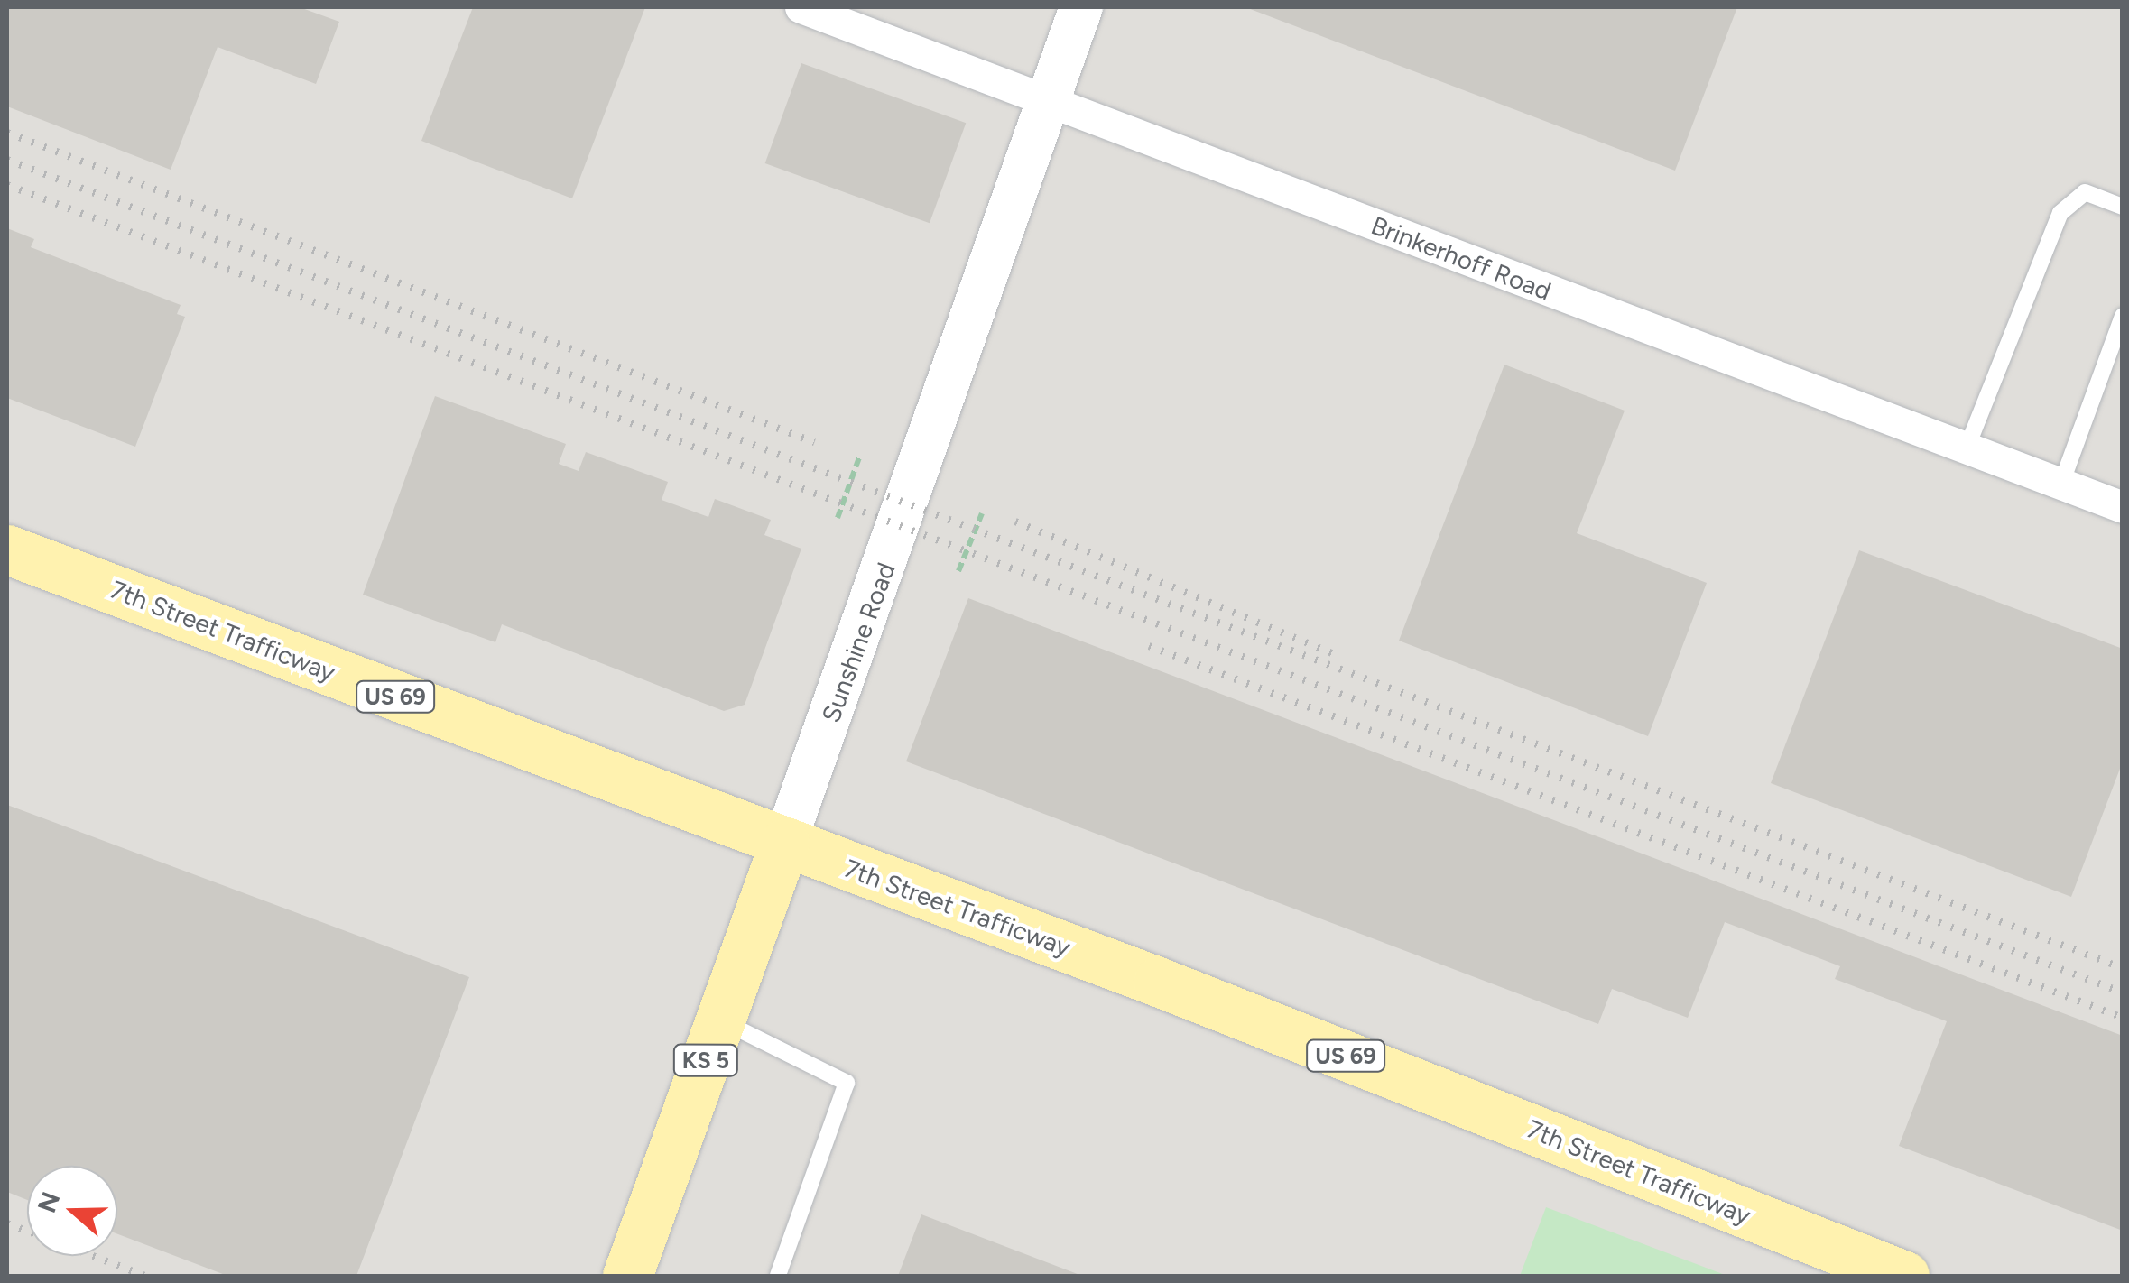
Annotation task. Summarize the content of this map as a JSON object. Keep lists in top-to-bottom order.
{
  "streets": {
    "main road": [
      "7th Street Trafficway",
      "Sunshine Road",
      "US 69",
      "KS 5"
    ],
    "street": ["Brinkerhoff Road"]
  },
  "crossings": [
    ["Brinkerhoff Road", "Sunshine Road"],
    ["7th Street Trafficway", "Sunshine Road"]
  ],
  "north": "left"
}
